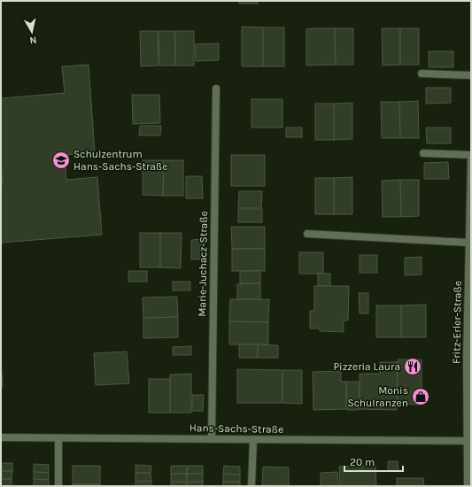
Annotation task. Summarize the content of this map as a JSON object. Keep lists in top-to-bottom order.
{
  "streets": {
    "street": ["Marie-Juchacz-Straße", "Fritz-Erler-Straße", "Hans-Sachs-Straße"]
  },
  "crossings": [
    ["Marie-Juchacz-Straße", "Hans-Sachs-Straße"],
    ["Fritz-Erler-Straße", "Hans-Sachs-Straße"]
  ],
  "places": {
    "school or university": ["Schulzentrum Hans-Sachs-Straße"],
    "restaurant": ["Pizzeria Laura"],
    "shop": ["Monis Schulranzen"]
  },
  "scale_bar": "20 m",
  "north": "bottom"
}
